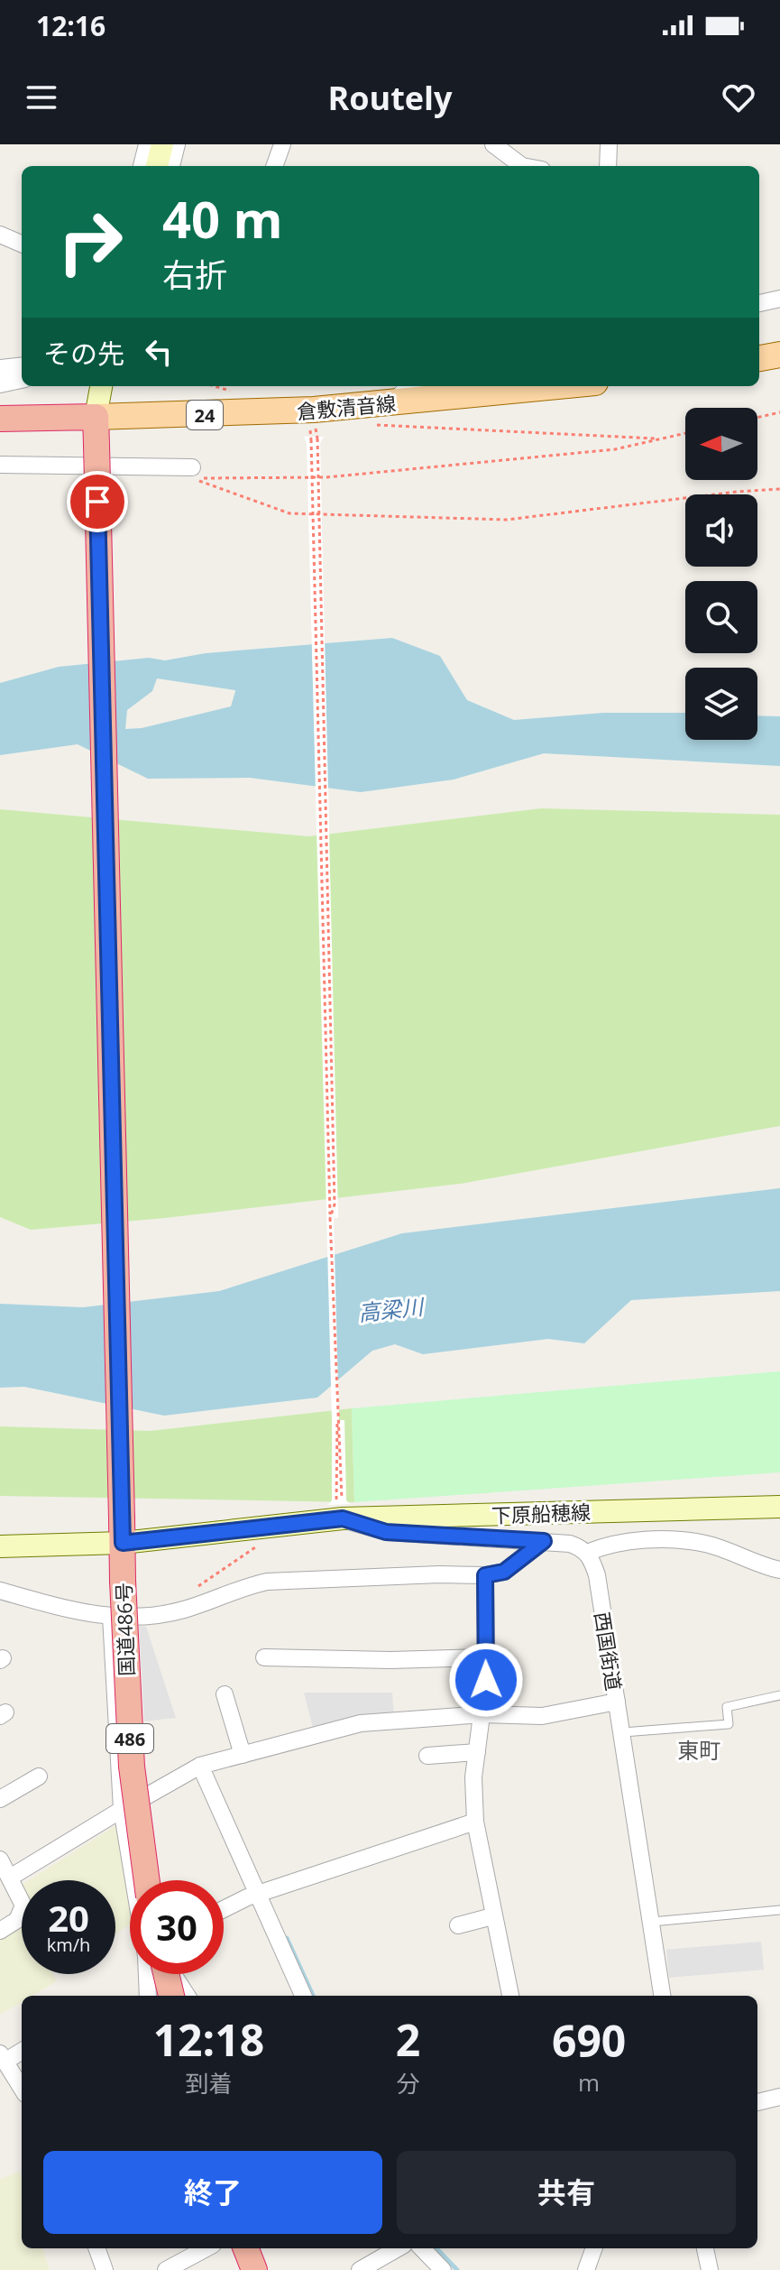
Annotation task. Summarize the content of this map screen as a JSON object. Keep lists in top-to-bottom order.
{
  "streets": {
    "highway": ["国道486号", "486"],
    "main road": ["倉敷清音線", "24", "下原船穂線"],
    "street": ["西国街道"]
  },
  "crossings": [
    ["倉敷清音線", "国道486号"],
    ["下原船穂線", "国道486号"]
  ],
  "districts": ["東町"],
  "water": ["高梁川"],
  "north": "left",
  "page": {
    "status": "12:16",
    "header": "Routely",
    "turn": ["40 m", "右折"],
    "then": "その先",
    "speed": "20 km/h",
    "limit": "30",
    "eta": [
      "12:18",
      "到着",
      "2",
      "分",
      "690",
      "m"
    ],
    "buttons": ["終了", "共有"]
  }
}
